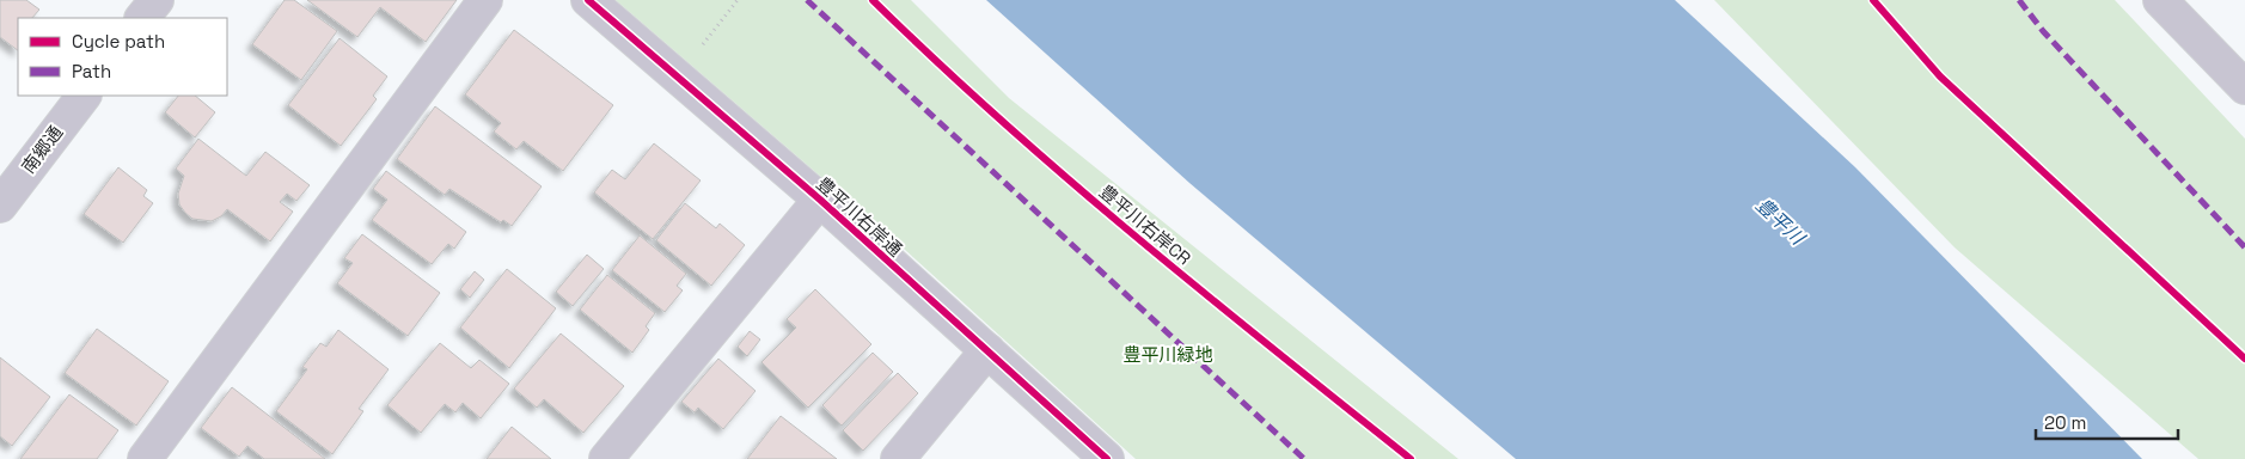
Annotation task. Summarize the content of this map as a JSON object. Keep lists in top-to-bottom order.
{
  "streets": {
    "street": ["南郷通", "豊平川右岸通"],
    "cycle path": ["豊平川右岸CR"]
  },
  "water": ["豊平川"],
  "parks": ["豊平川緑地"],
  "legend": ["Cycle path", "Path"],
  "scale_bar": "20 m"
}
